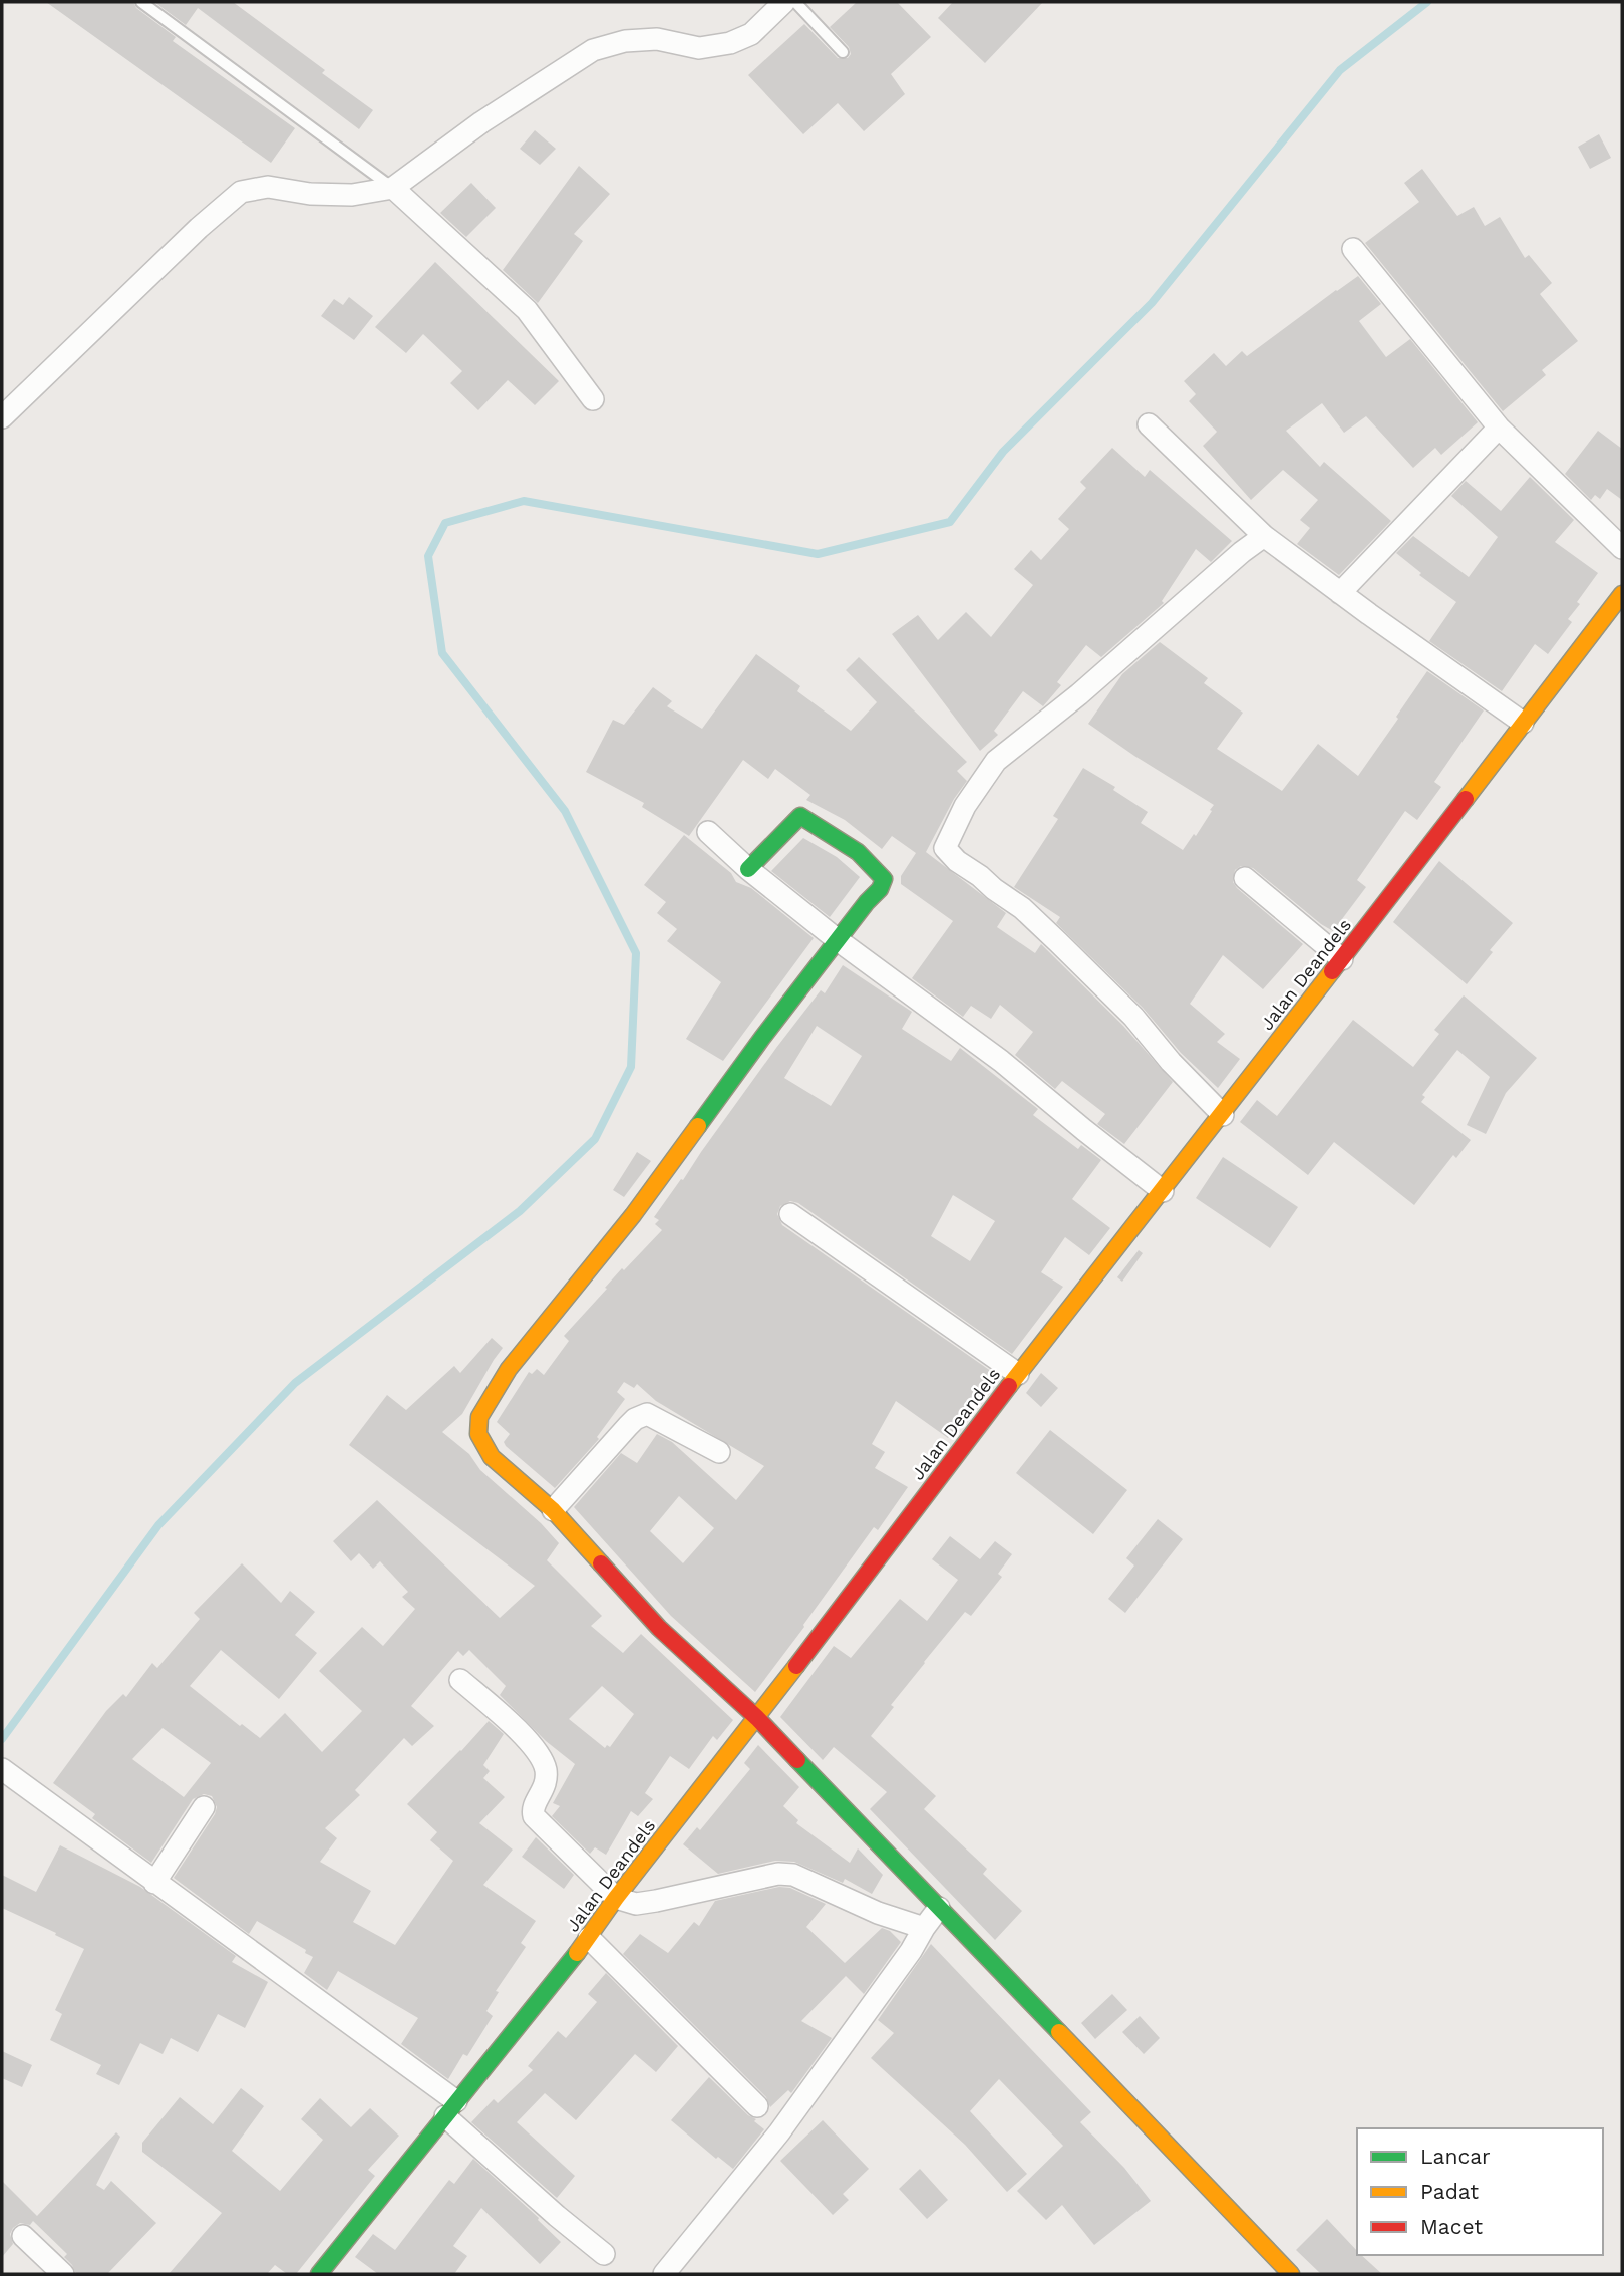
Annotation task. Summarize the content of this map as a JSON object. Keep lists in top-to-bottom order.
{
  "streets": {
    "street": ["Jalan Deandels"]
  },
  "legend": ["Lancar", "Padat", "Macet"]
}
